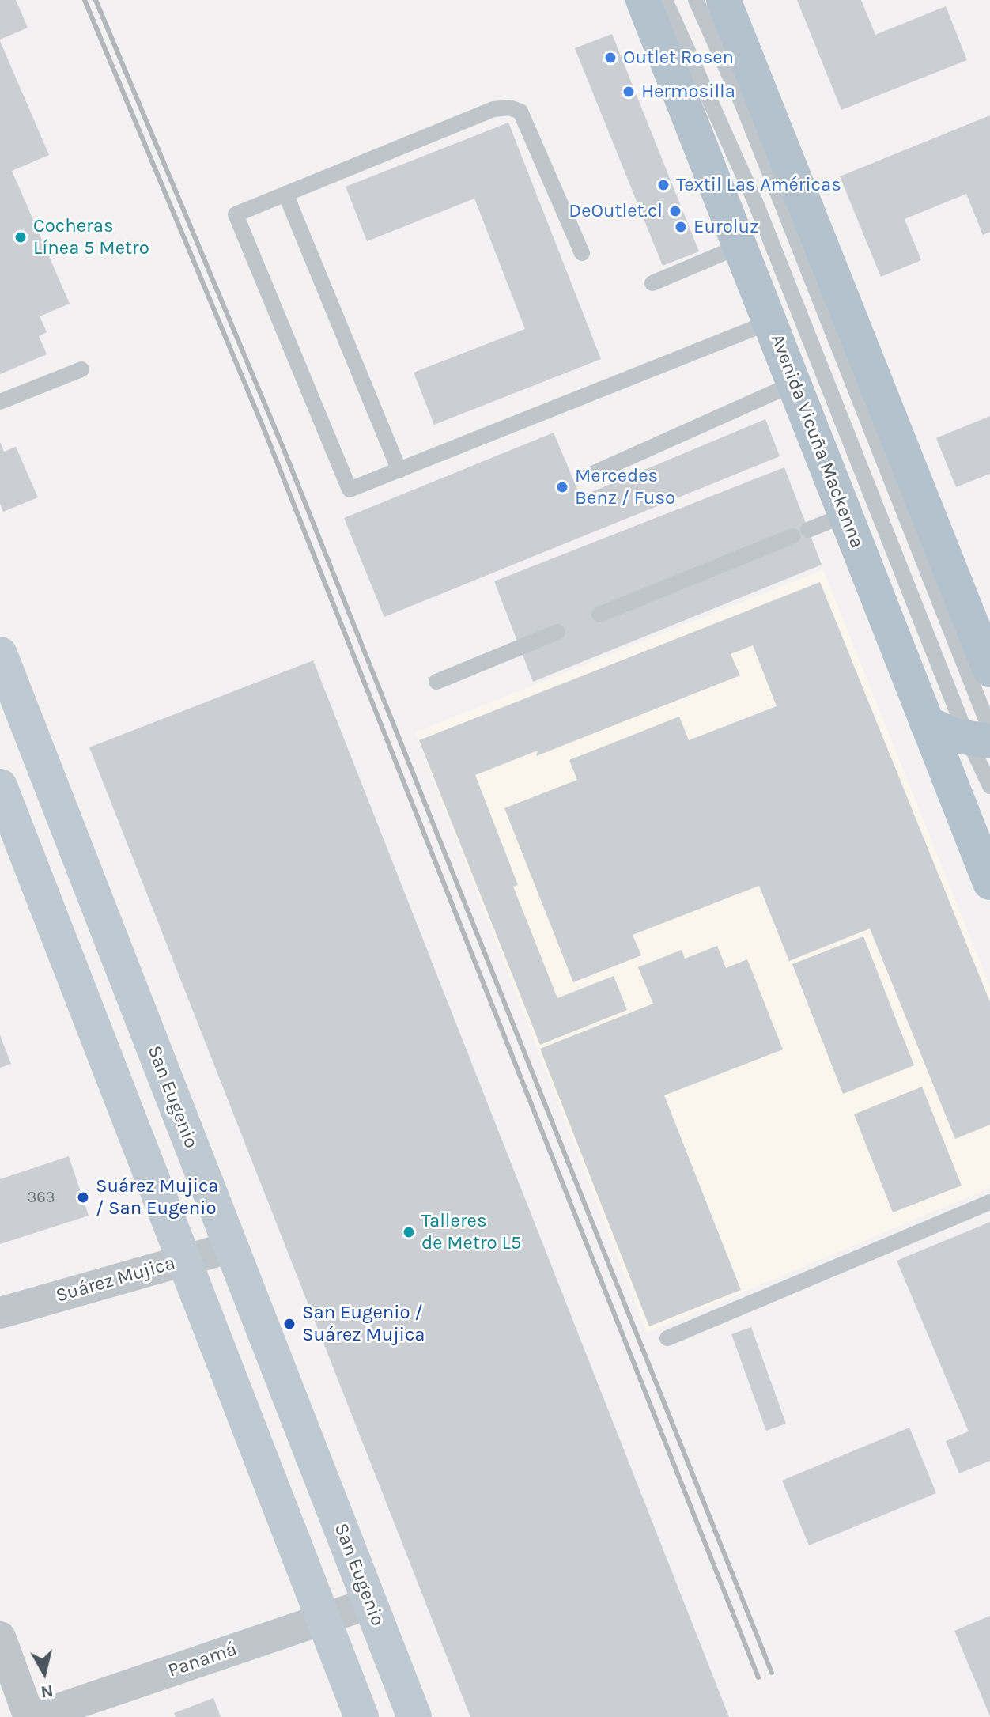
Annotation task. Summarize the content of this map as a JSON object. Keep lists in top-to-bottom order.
{
  "streets": {
    "main road": ["Avenida Vicuña Mackenna", "San Eugenio"],
    "street": ["Suárez Mujica", "Panamá"]
  },
  "crossings": [
    ["San Eugenio", "Suárez Mujica"],
    ["San Eugenio", "Panamá"]
  ],
  "places": [
    "Outlet Rosen",
    "Hermosilla",
    "Textil Las Américas",
    "DeOutlet.cl",
    "Euroluz",
    "Cocheras Línea 5 Metro",
    "Mercedes Benz / Fuso",
    "Suárez Mujica / San Eugenio",
    "Talleres de Metro L5",
    "San Eugenio / Suárez Mujica"
  ],
  "house_numbers": ["363"],
  "north": "bottom"
}
